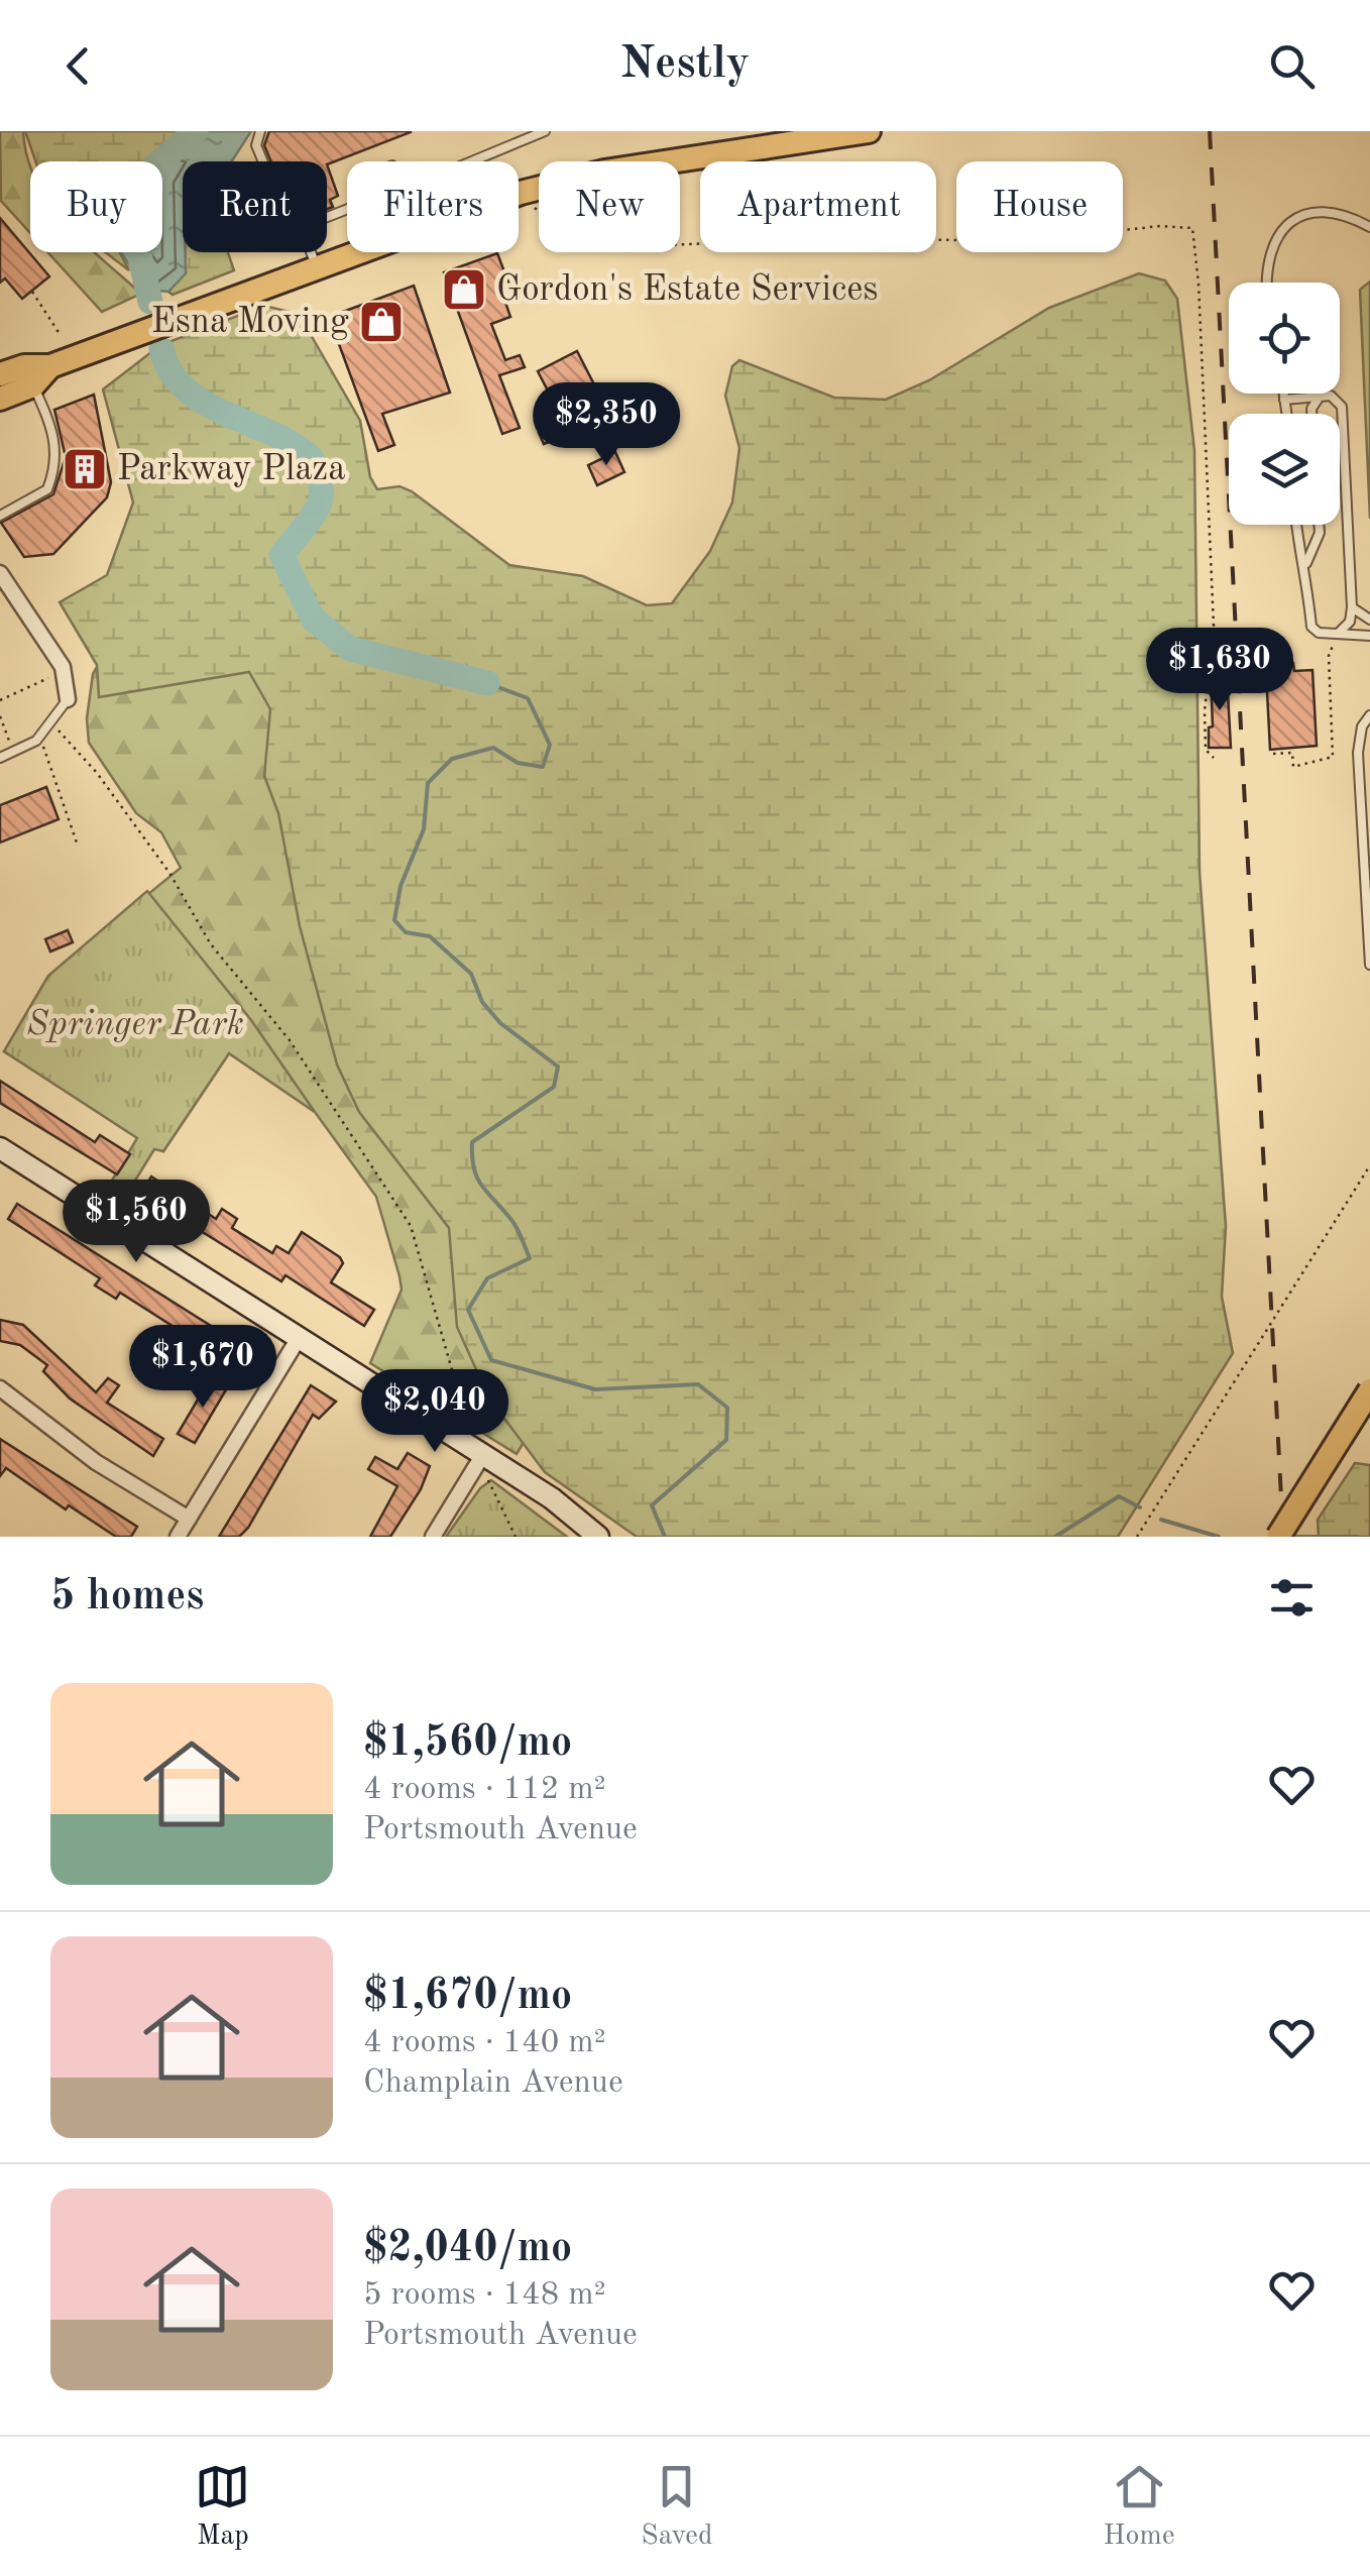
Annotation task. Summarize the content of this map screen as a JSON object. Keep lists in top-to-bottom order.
{
  "parks": ["Springer Park"],
  "places": {
    "shop": ["Gordon's Estate Services", "Esna Moving"],
    "building": ["Parkway Plaza"]
  },
  "page": {
    "header": "Nestly",
    "chip": [
      "Buy",
      "Rent",
      "Filters",
      "New",
      "Apartment",
      "House"
    ],
    "price": [
      "$2,350",
      "$1,630",
      "$1,560",
      "$1,670",
      "$2,040"
    ],
    "heading": "5 homes",
    "list": [
      {
        "name": "$1,560/mo",
        "note": "4 rooms · 112 m² · Portsmouth Avenue"
      },
      {
        "name": "$1,670/mo",
        "note": "4 rooms · 140 m² · Champlain Avenue"
      },
      {
        "name": "$2,040/mo",
        "note": "5 rooms · 148 m² · Portsmouth Avenue"
      }
    ],
    "tabs": ["Map", "Saved", "Home"]
  }
}
